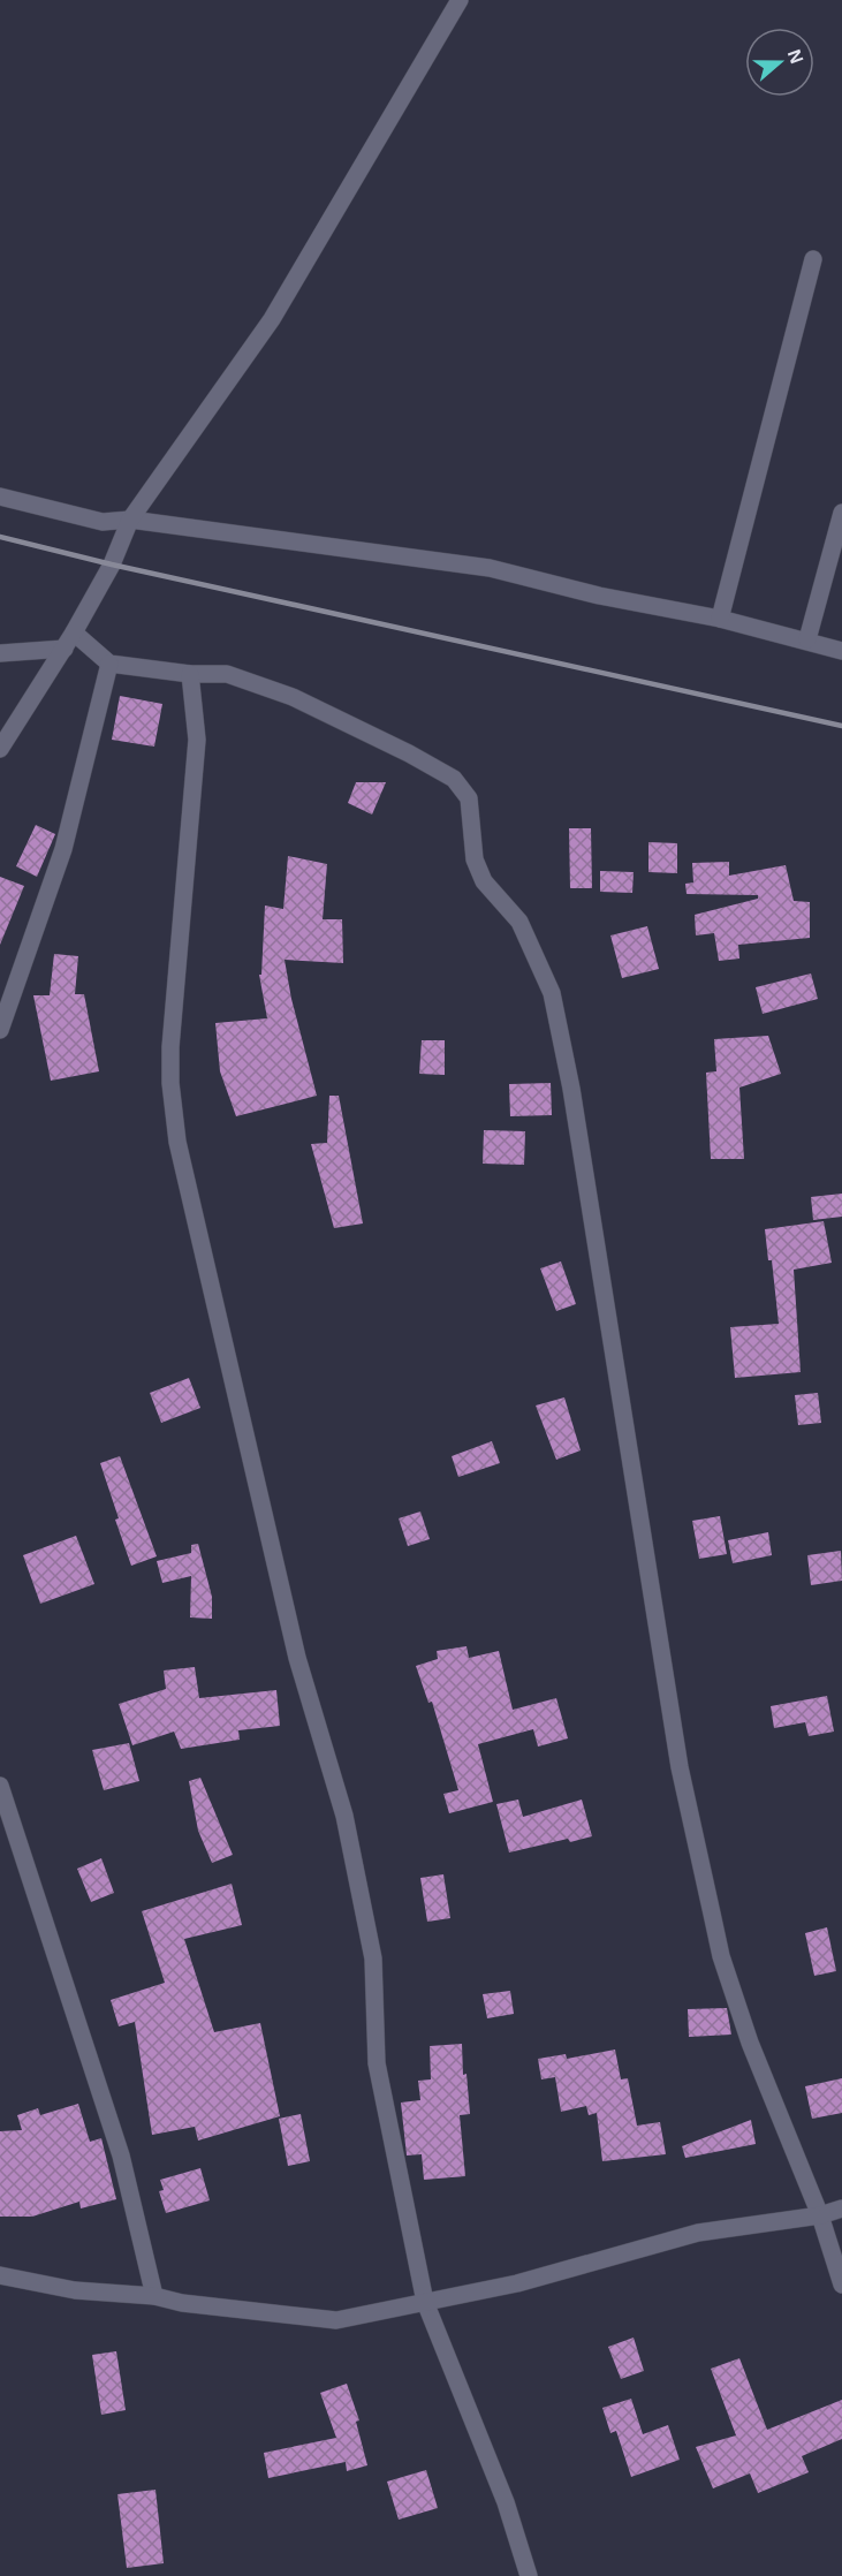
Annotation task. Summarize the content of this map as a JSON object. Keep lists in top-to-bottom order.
{
  "north": "right"
}
